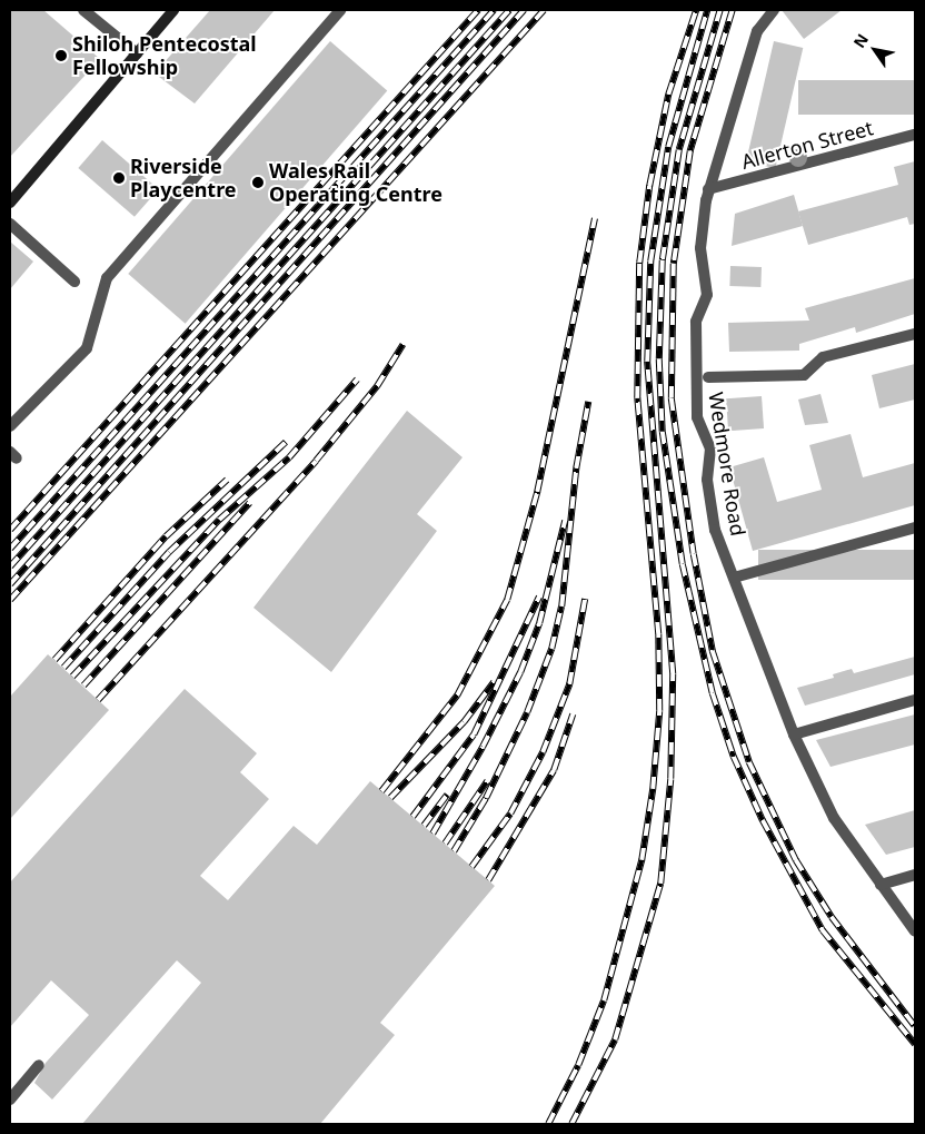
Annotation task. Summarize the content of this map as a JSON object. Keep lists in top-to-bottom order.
{
  "streets": {
    "street": ["Allerton Street", "Wedmore Road"]
  },
  "crossings": [
    ["Allerton Street", "Wedmore Road"]
  ],
  "places": ["Shiloh Pentecostal Fellowship", "Riverside Playcentre", "Wales Rail Operating Centre"],
  "north": "top left"
}
